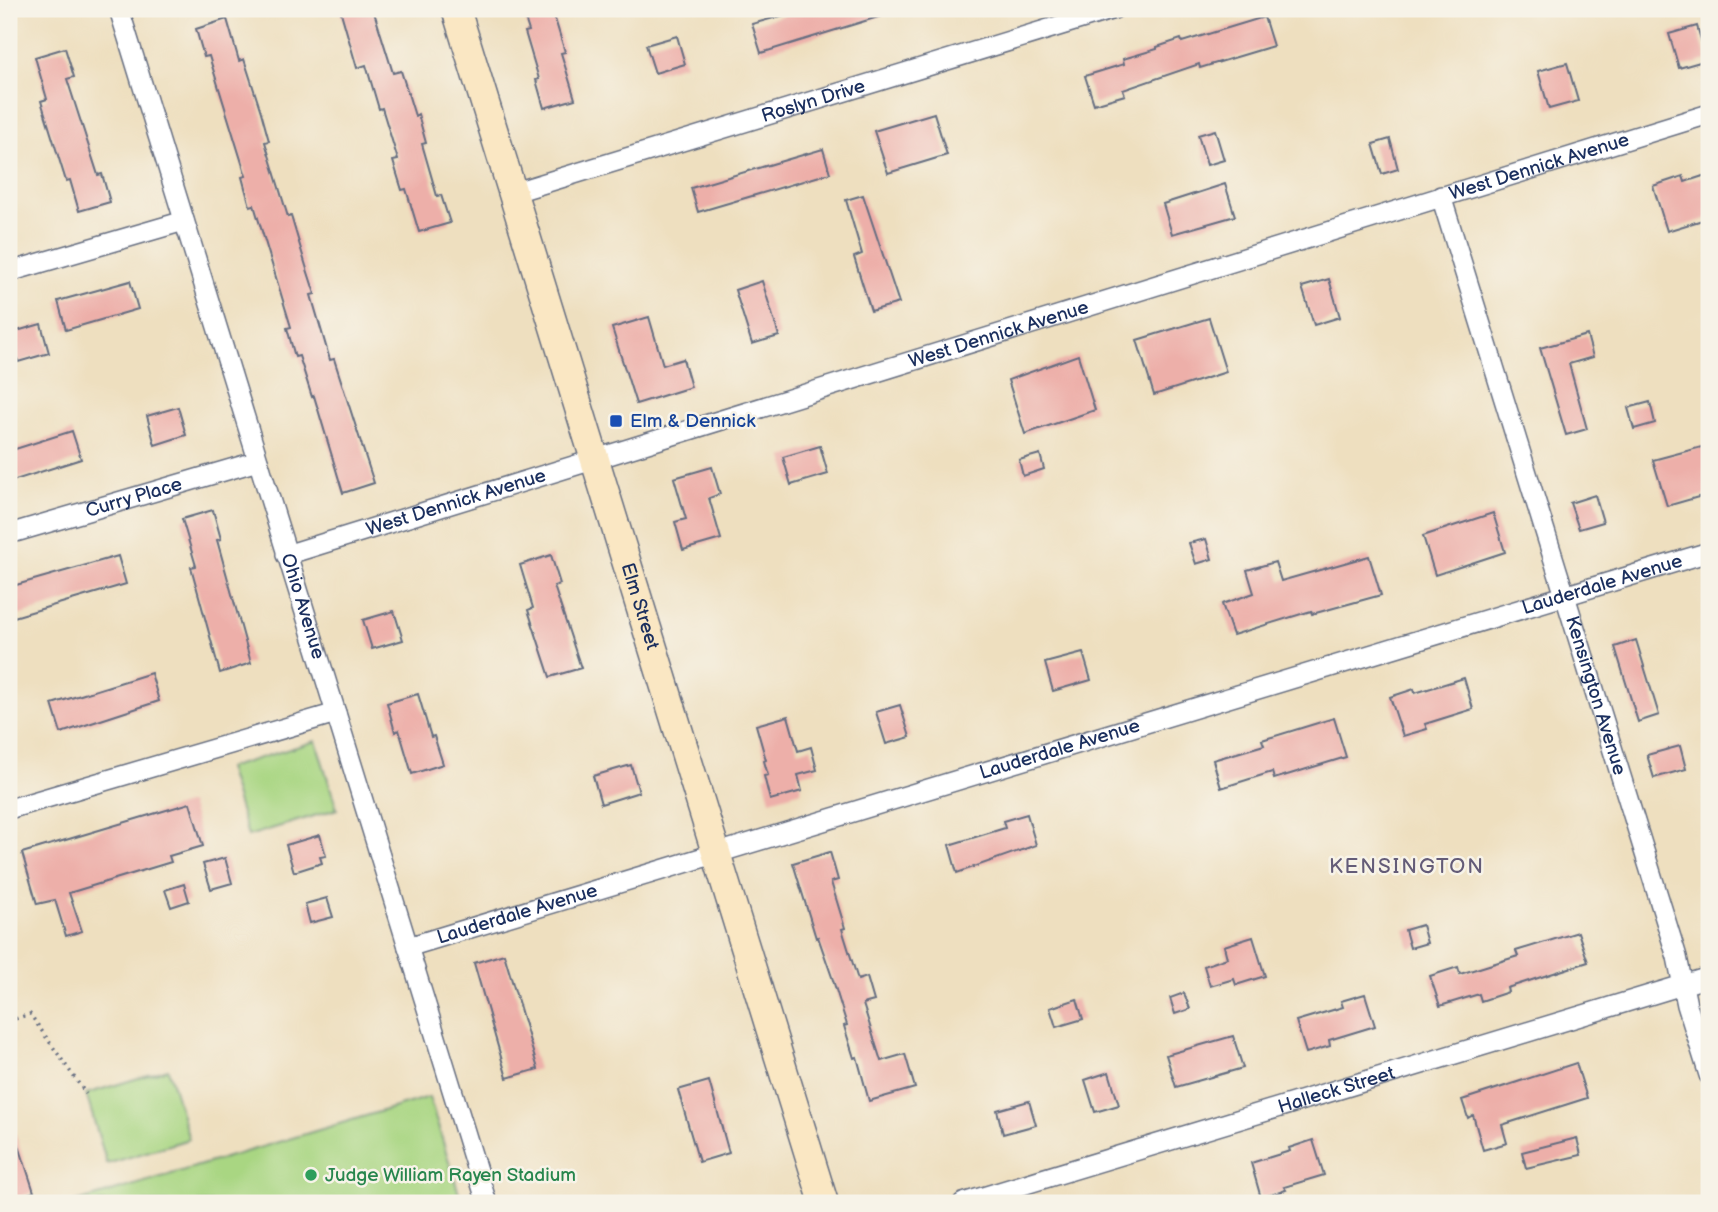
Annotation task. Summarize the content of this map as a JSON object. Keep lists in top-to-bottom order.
{
  "streets": {
    "street": [
      "Roslyn Drive",
      "West Dennick Avenue",
      "Curry Place",
      "Lauderdale Avenue",
      "Ohio Avenue",
      "Elm Street",
      "Kensington Avenue",
      "Halleck Street"
    ]
  },
  "crossings": [
    ["Roslyn Drive", "Elm Street"],
    ["West Dennick Avenue", "Ohio Avenue"],
    ["West Dennick Avenue", "Elm Street"],
    ["West Dennick Avenue", "Kensington Avenue"],
    ["Curry Place", "Ohio Avenue"],
    ["Lauderdale Avenue", "Ohio Avenue"],
    ["Lauderdale Avenue", "Elm Street"],
    ["Lauderdale Avenue", "Kensington Avenue"],
    ["Kensington Avenue", "Halleck Street"]
  ],
  "districts": ["KENSINGTON"],
  "places": {
    "transit": ["Elm & Dennick"],
    "other": ["Judge William Rayen Stadium"]
  }
}
